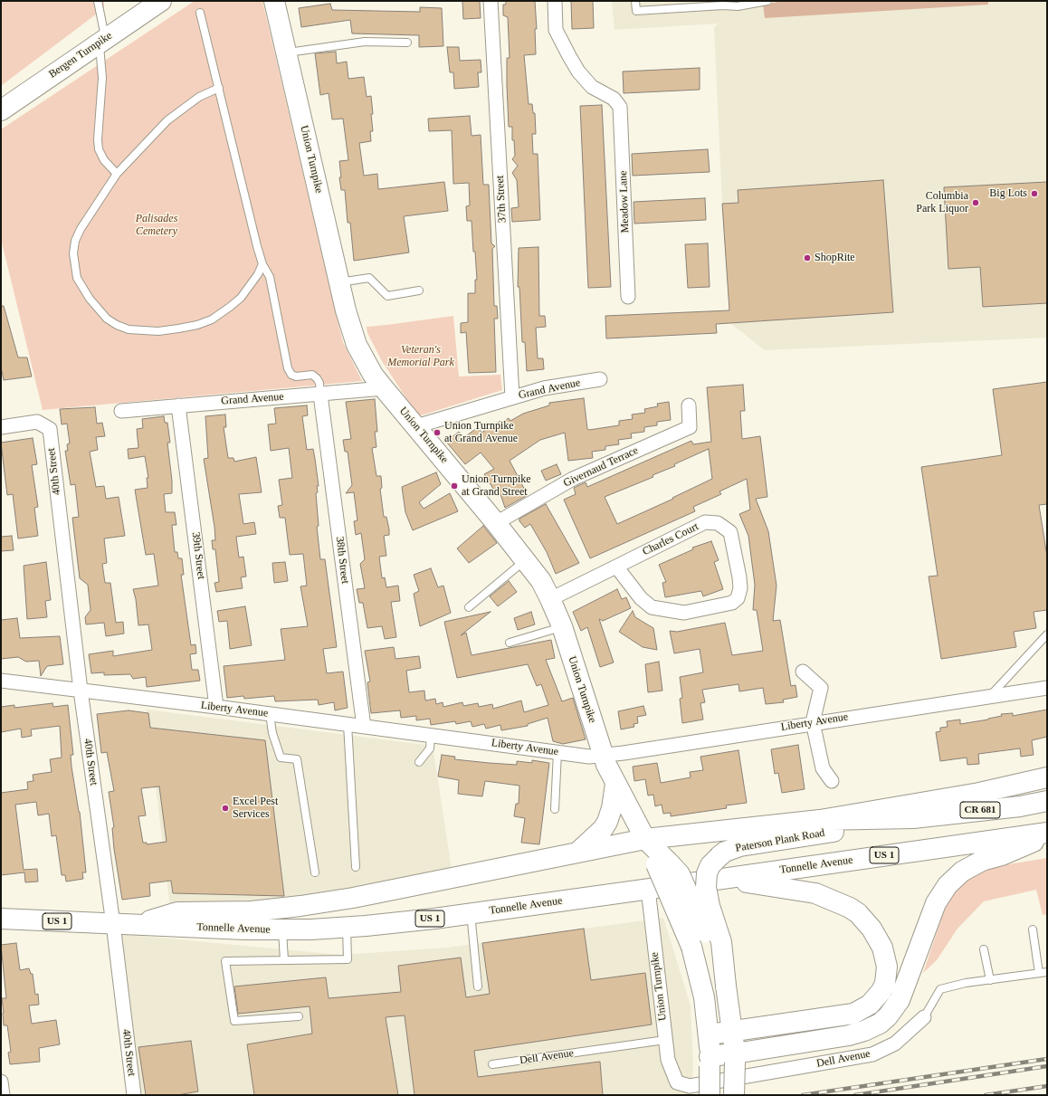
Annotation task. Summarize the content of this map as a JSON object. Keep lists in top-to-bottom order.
{
  "streets": {
    "main road": [
      "Bergen Turnpike",
      "Union Turnpike",
      "CR 681",
      "Paterson Plank Road",
      "US 1",
      "Tonnelle Avenue"
    ],
    "street": [
      "37th Street",
      "Meadow Lane",
      "Grand Avenue",
      "Givernaud Terrace",
      "40th Street",
      "Charles Court",
      "39th Street",
      "38th Street",
      "Liberty Avenue",
      "Dell Avenue"
    ]
  },
  "crossings": [
    ["Union Turnpike", "Grand Avenue"],
    ["Union Turnpike", "Givernaud Terrace"],
    ["Union Turnpike", "Charles Court"],
    ["Union Turnpike", "Liberty Avenue"],
    ["Union Turnpike", "Paterson Plank Road"],
    ["Union Turnpike", "Tonnelle Avenue"],
    ["Union Turnpike", "Dell Avenue"],
    ["37th Street", "Grand Avenue"],
    ["Grand Avenue", "39th Street"],
    ["Grand Avenue", "38th Street"],
    ["40th Street", "Liberty Avenue"],
    ["40th Street", "Tonnelle Avenue"],
    ["39th Street", "Liberty Avenue"],
    ["38th Street", "Liberty Avenue"]
  ],
  "parks": ["Palisades Cemetery", "Veteran's Memorial Park"],
  "places": [
    "Big Lots",
    "Columbia Park Liquor",
    "ShopRite",
    "Union Turnpike at Grand Avenue",
    "Union Turnpike at Grand Street",
    "Excel Pest Services"
  ]
}
